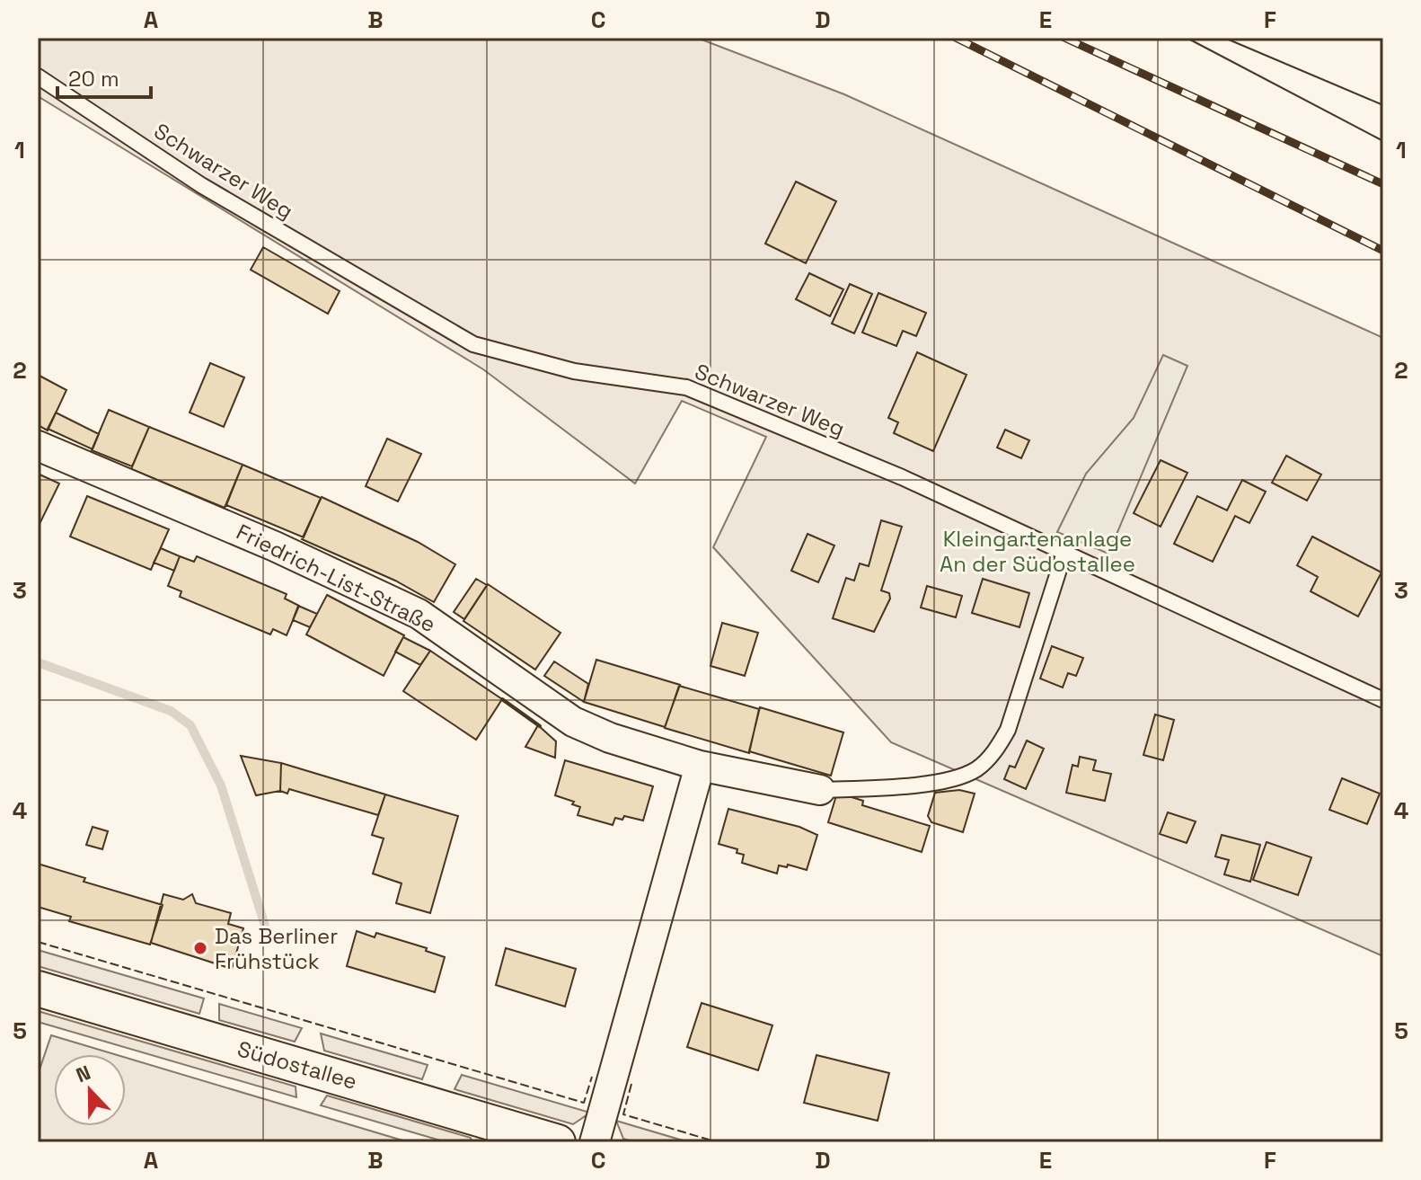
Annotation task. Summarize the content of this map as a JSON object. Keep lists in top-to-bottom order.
{
  "streets": {
    "street": ["Friedrich-List-Straße", "Südostallee"],
    "lane": ["Schwarzer Weg"]
  },
  "crossings": [
    ["Schwarzer Weg", "Friedrich-List-Straße"]
  ],
  "parks": ["Kleingartenanlage An der Südostallee"],
  "places": ["Das Berliner Frühstück"],
  "scale_bar": "20 m",
  "north": "top",
  "grid": {
    "columns": [
      "A",
      "B",
      "C",
      "D",
      "E",
      "F"
    ],
    "rows": [
      "1",
      "2",
      "3",
      "4",
      "5"
    ]
  }
}
